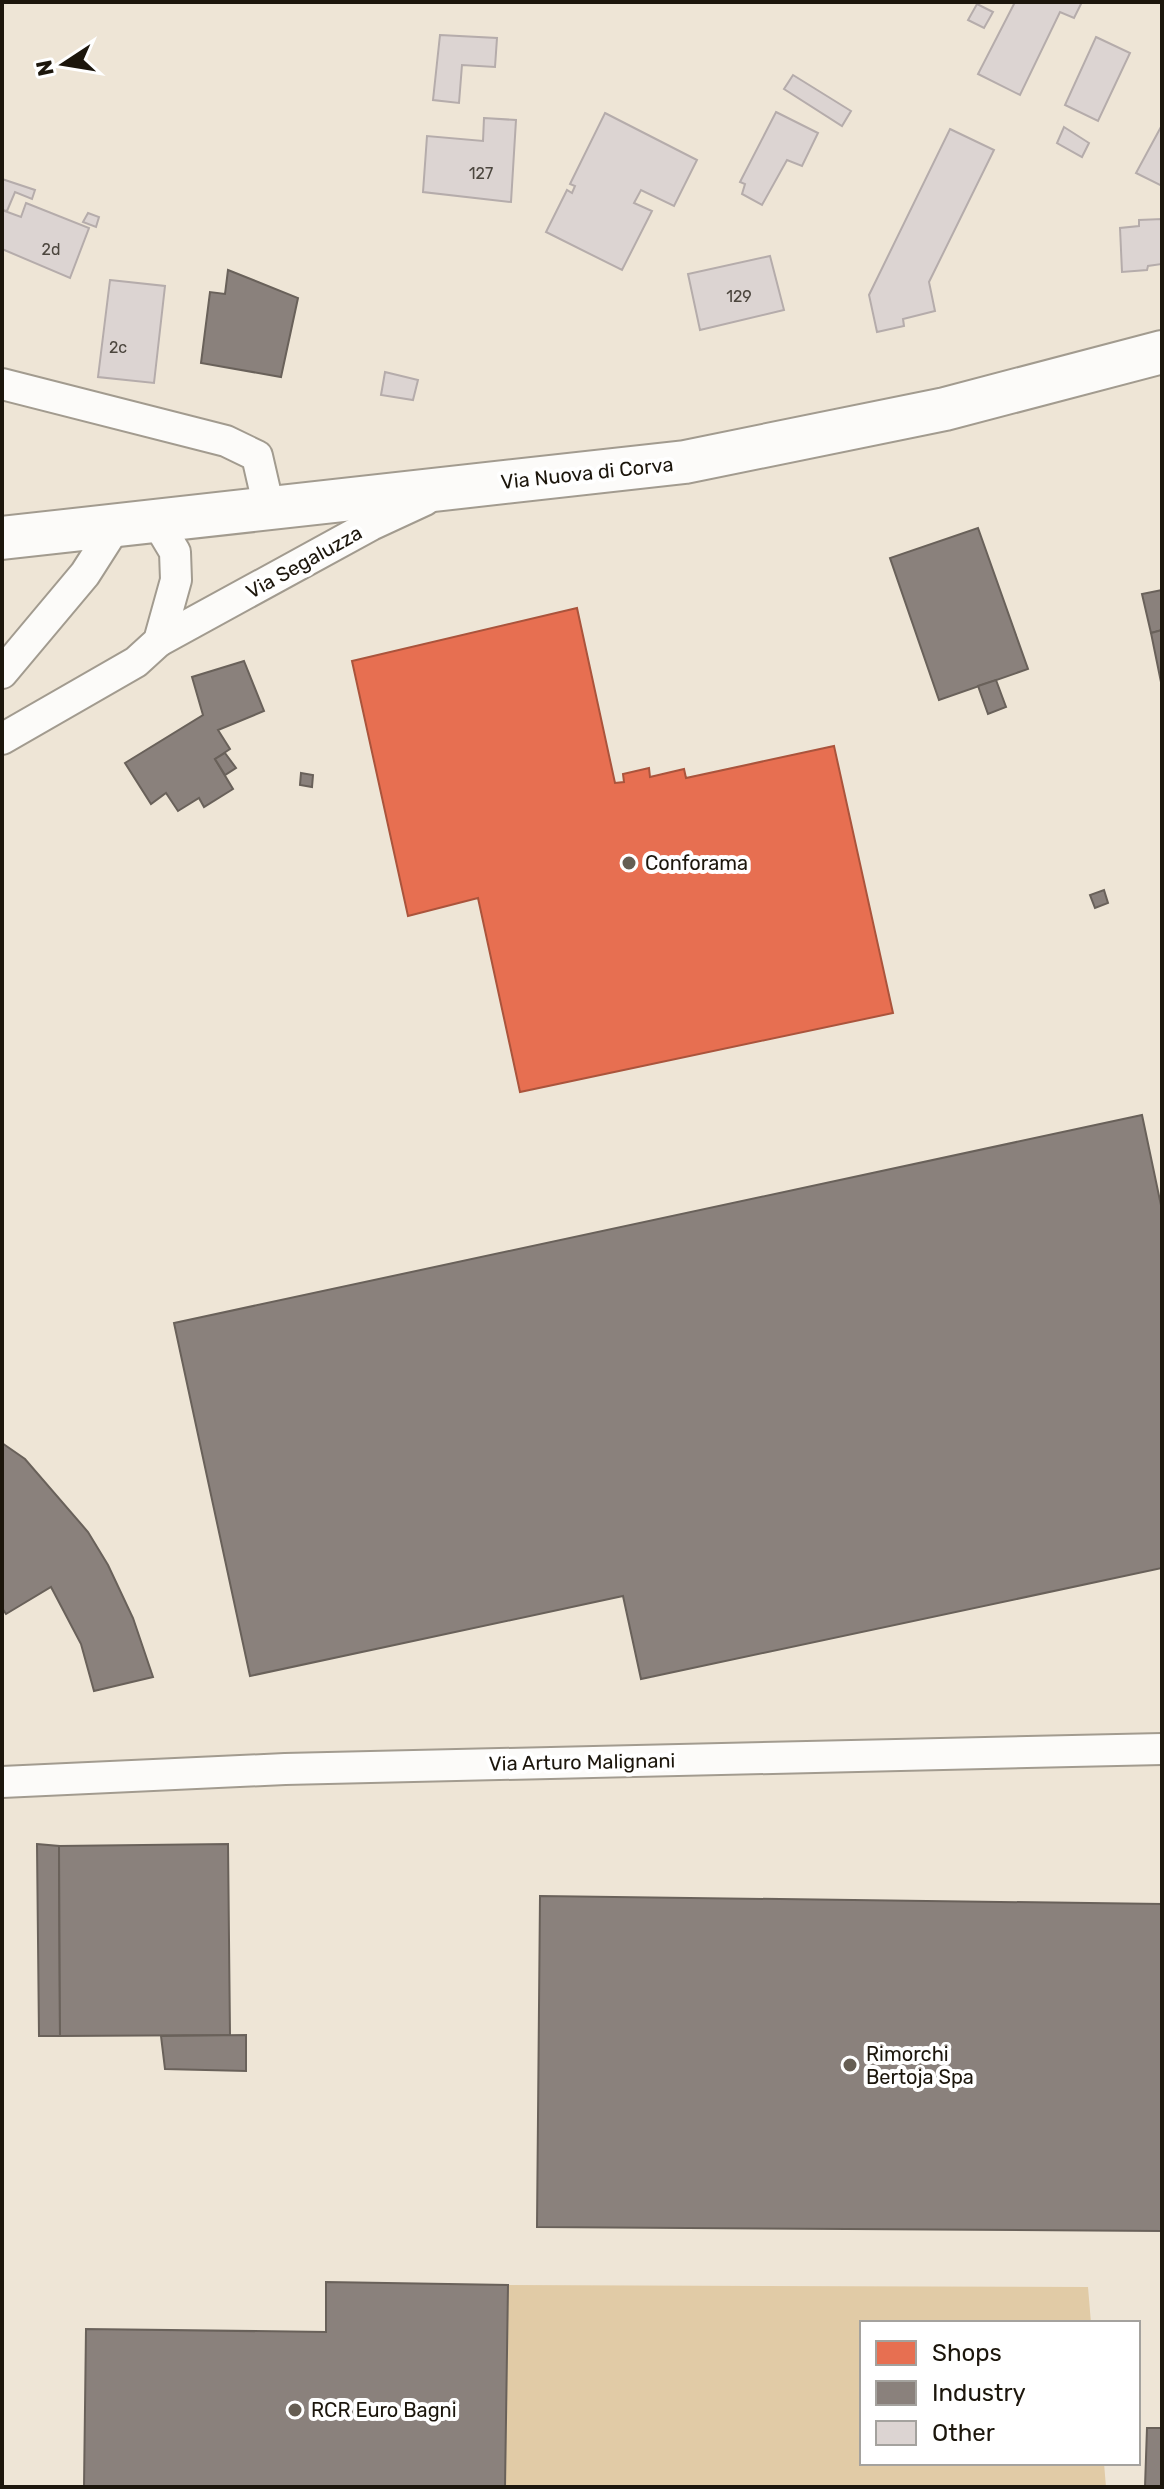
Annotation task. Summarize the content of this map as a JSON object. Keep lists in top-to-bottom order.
{
  "streets": {
    "main road": ["Via Nuova di Corva"],
    "street": ["Via Segaluzza", "Via Arturo Malignani"]
  },
  "crossings": [
    ["Via Nuova di Corva", "Via Segaluzza"]
  ],
  "places": ["Conforama", "Rimorchi Bertoja Spa", "RCR Euro Bagni"],
  "house_numbers": [
    "127",
    "2d",
    "129",
    "2c"
  ],
  "legend": ["Shops", "Industry", "Other"],
  "north": "left"
}
